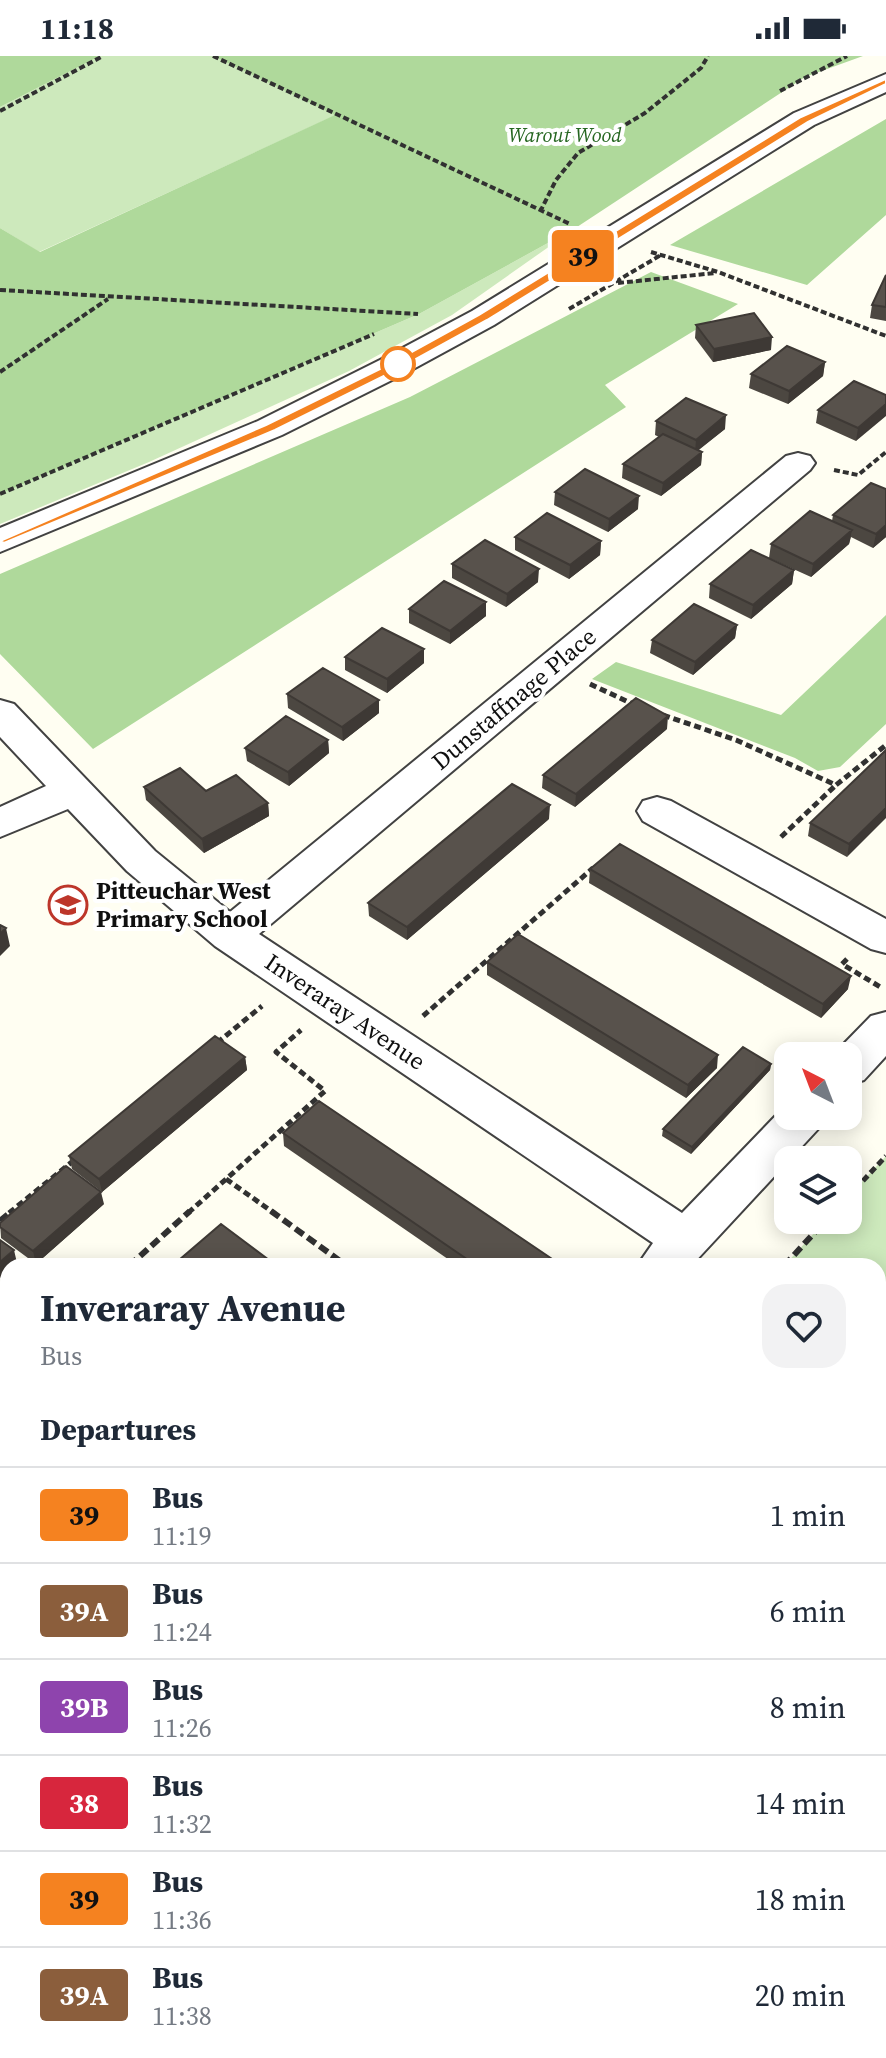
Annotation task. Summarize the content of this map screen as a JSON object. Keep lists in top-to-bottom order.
{
  "streets": {
    "street": ["Dunstaffnage Place", "Inveraray Avenue"]
  },
  "crossings": [
    ["Dunstaffnage Place", "Inveraray Avenue"]
  ],
  "parks": ["Warout Wood"],
  "places": {
    "school or university": ["Pitteuchar West Primary School"]
  },
  "lines": ["bus line 39"],
  "north": "top left",
  "page": {
    "status": "11:18",
    "on_map": "39",
    "heading": [
      ["Inveraray Avenue", "Bus"],
      "Departures"
    ],
    "list": [
      {
        "mark": "39",
        "name": "Bus",
        "note": "11:19",
        "value": "1 min"
      },
      {
        "mark": "39A",
        "name": "Bus",
        "note": "11:24",
        "value": "6 min"
      },
      {
        "mark": "39B",
        "name": "Bus",
        "note": "11:26",
        "value": "8 min"
      },
      {
        "mark": "38",
        "name": "Bus",
        "note": "11:32",
        "value": "14 min"
      },
      {
        "mark": "39",
        "name": "Bus",
        "note": "11:36",
        "value": "18 min"
      },
      {
        "mark": "39A",
        "name": "Bus",
        "note": "11:38",
        "value": "20 min"
      }
    ]
  }
}
